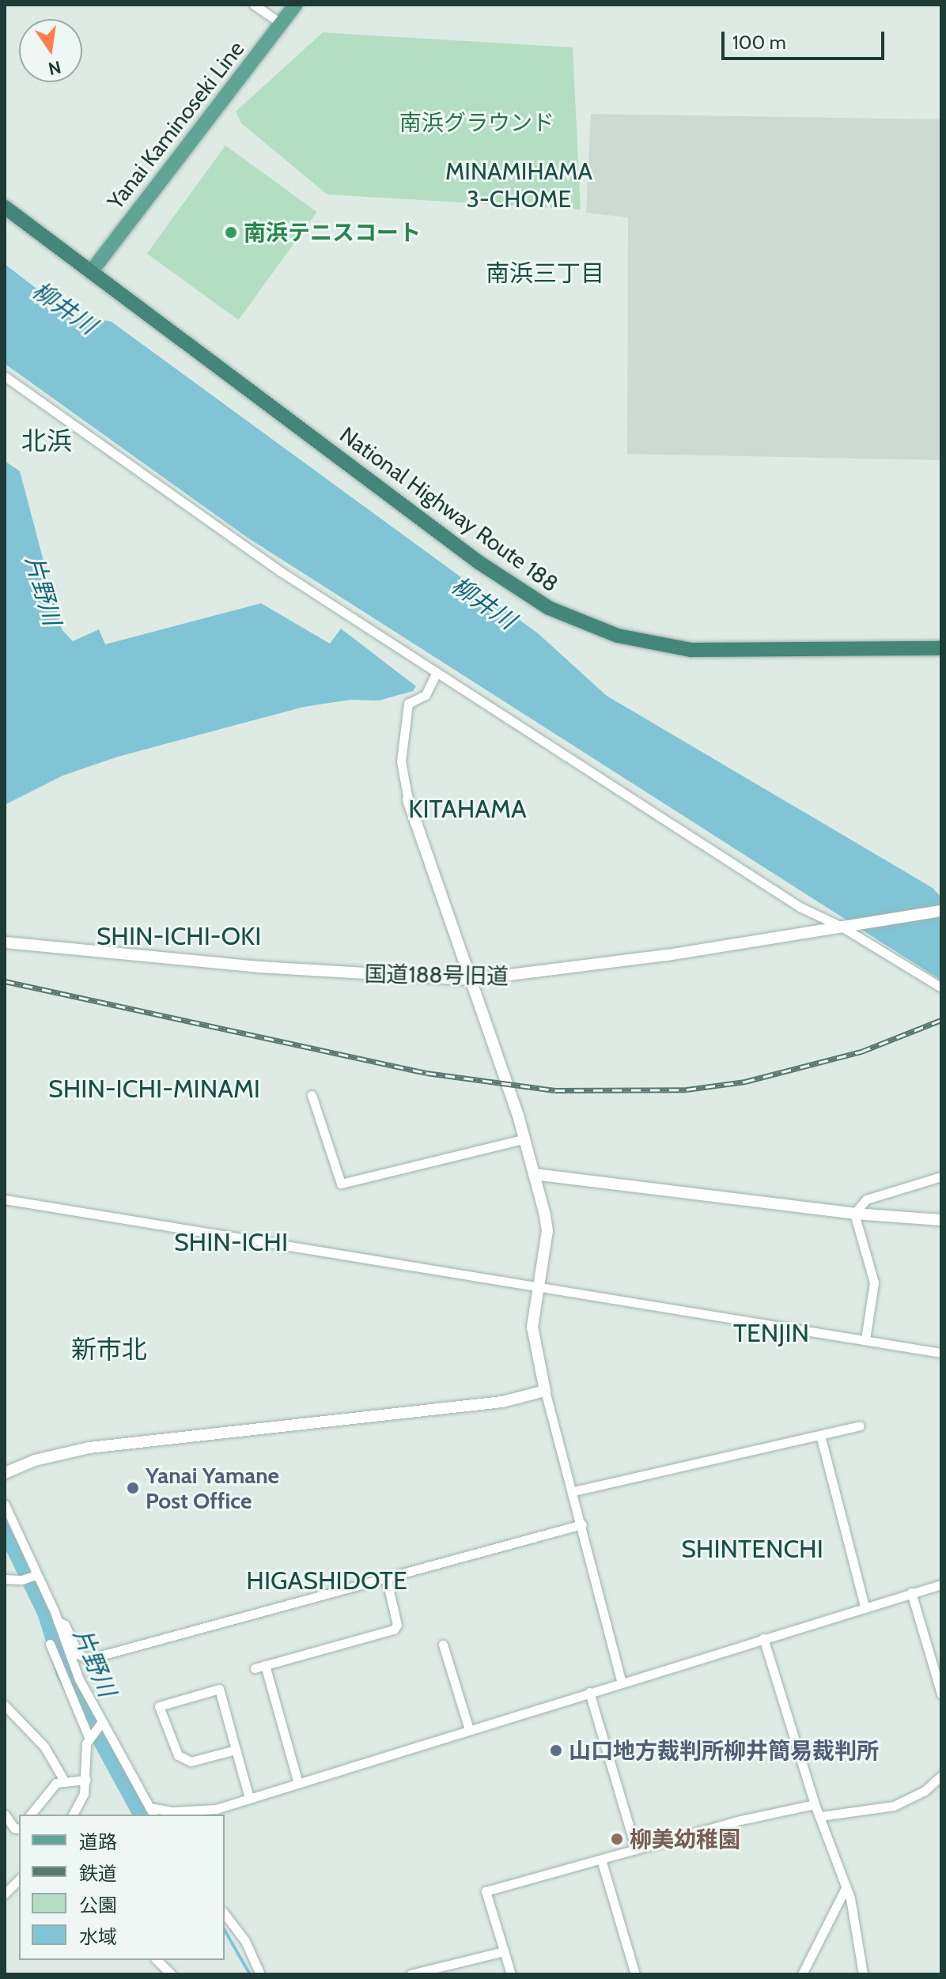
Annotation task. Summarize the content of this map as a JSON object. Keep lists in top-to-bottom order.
{
  "streets": {
    "highway": ["National Highway Route 188"],
    "main road": ["Yanai Kaminoseki Line"],
    "street": ["国道188号旧道"]
  },
  "crossings": [
    ["Yanai Kaminoseki Line", "National Highway Route 188"]
  ],
  "districts": [
    "MINAMIHAMA 3-CHOME",
    "南浜三丁目",
    "北浜",
    "KITAHAMA",
    "SHIN-ICHI-OKI",
    "SHIN-ICHI-MINAMI",
    "SHIN-ICHI",
    "TENJIN",
    "新市北",
    "SHINTENCHI",
    "HIGASHIDOTE"
  ],
  "water": ["柳井川", "片野川"],
  "parks": ["南浜グラウンド"],
  "places": [
    "南浜テニスコート",
    "Yanai Yamane Post Office",
    "山口地方裁判所柳井簡易裁判所",
    "柳美幼稚園"
  ],
  "legend": [
    "道路",
    "鉄道",
    "公園",
    "水域"
  ],
  "scale_bar": "100 m",
  "north": "bottom"
}
